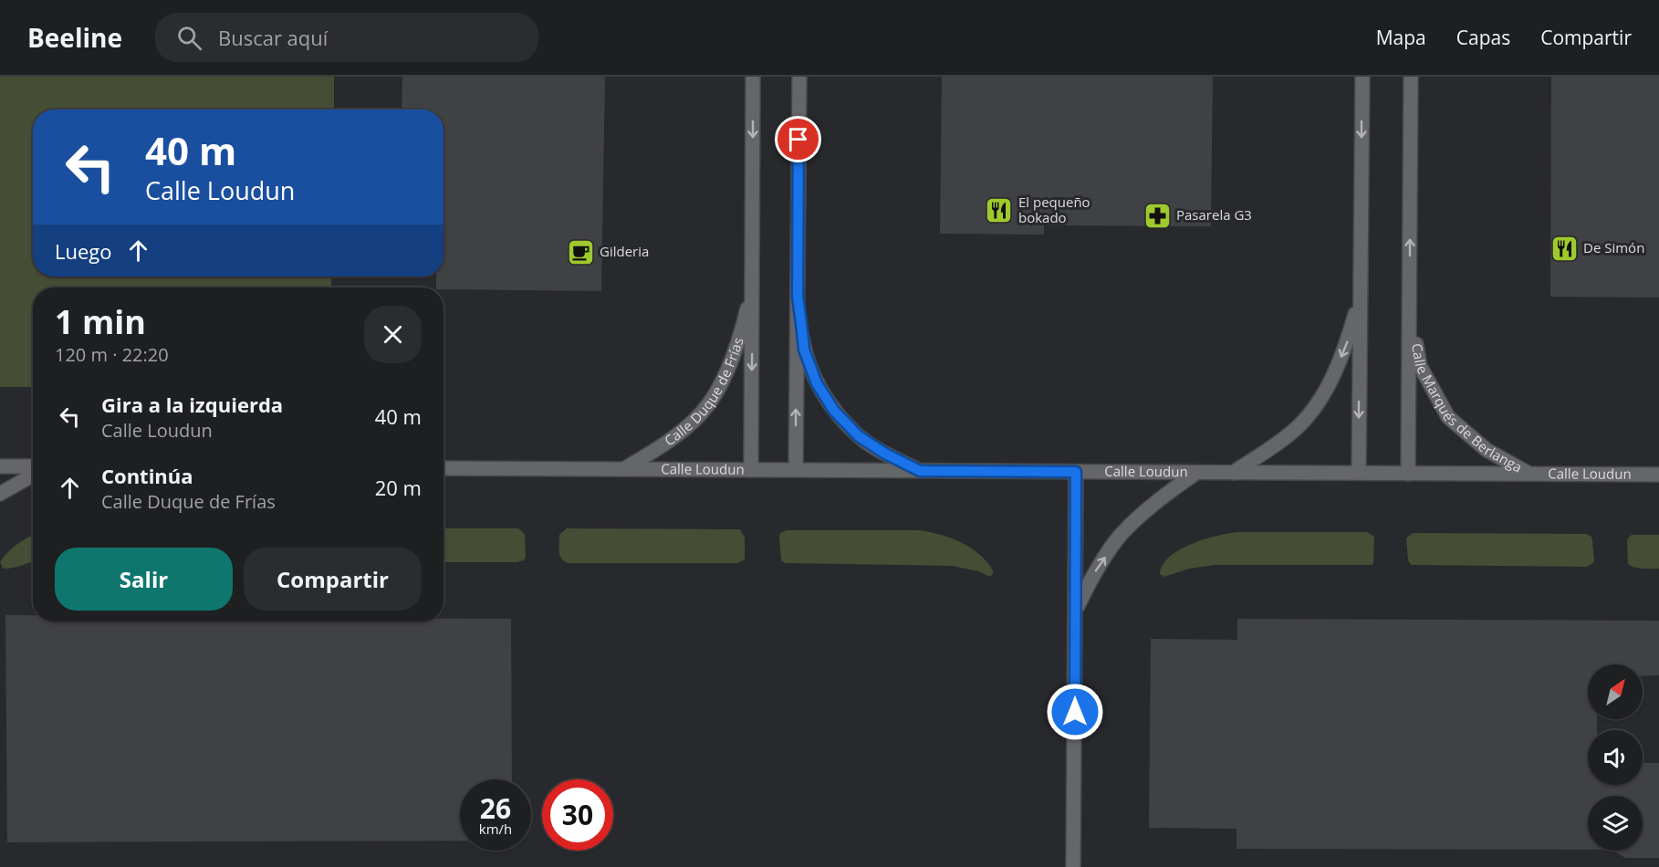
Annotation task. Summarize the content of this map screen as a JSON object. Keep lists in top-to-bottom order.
{
  "streets": {
    "street": ["Calle Duque de Frías", "Calle Marqués de Berlanga", "Calle Loudun"]
  },
  "crossings": [
    ["Calle Duque de Frías", "Calle Loudun"],
    ["Calle Marqués de Berlanga", "Calle Loudun"]
  ],
  "places": {
    "restaurant": ["El pequeño bokado", "De Simón"],
    "pharmacy": ["Pasarela G3"],
    "cafe": ["Gilderia"]
  },
  "north": "top right",
  "page": {
    "header": "Beeline",
    "search": "Buscar aquí",
    "nav": ["Mapa", "Capas", "Compartir"],
    "turn": ["40 m", "Calle Loudun"],
    "then": "Luego",
    "heading": ["1 min", "120 m · 22:20"],
    "list": [
      {
        "name": "Gira a la izquierda",
        "note": "Calle Loudun",
        "value": "40 m"
      },
      {
        "name": "Continúa",
        "note": "Calle Duque de Frías",
        "value": "20 m"
      }
    ],
    "buttons": ["Salir", "Compartir"],
    "speed": "26 km/h",
    "limit": "30"
  }
}
